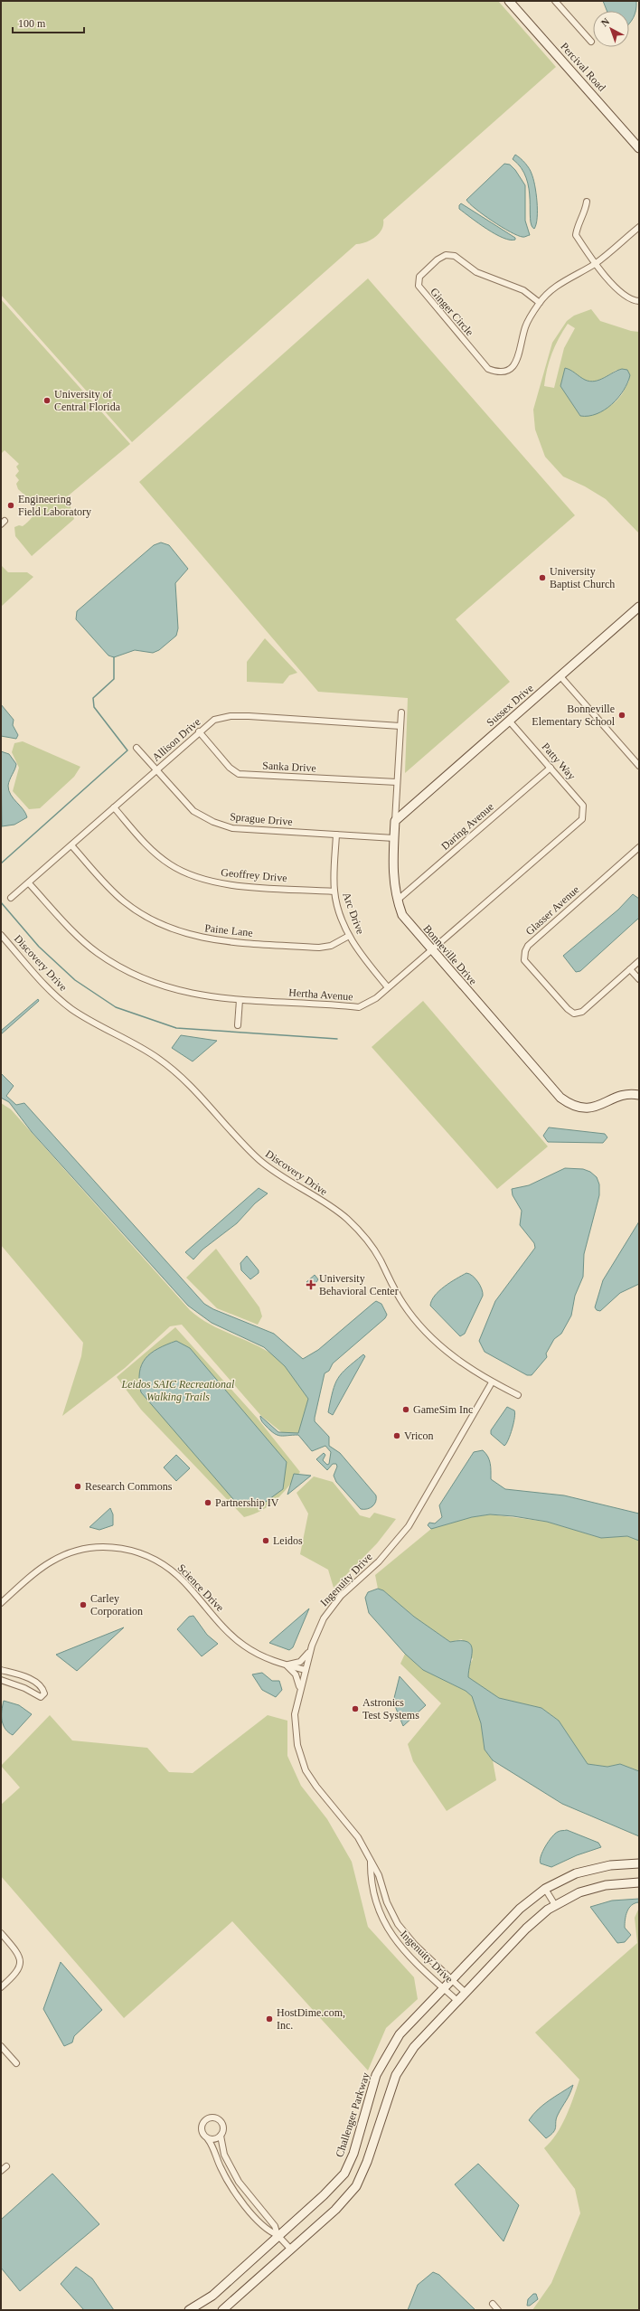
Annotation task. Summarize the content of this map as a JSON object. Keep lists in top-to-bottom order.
{
  "streets": {
    "main road": [
      "Percival Road",
      "Sussex Drive",
      "Bonneville Drive",
      "Challenger Parkway"
    ],
    "street": [
      "Ginger Circle",
      "Allison Drive",
      "Patty Way",
      "Sanka Drive",
      "Sprague Drive",
      "Daring Avenue",
      "Geoffrey Drive",
      "Glasser Avenue",
      "Arc Drive",
      "Paine Lane",
      "Discovery Drive",
      "Hertha Avenue",
      "Ingenuity Drive",
      "Science Drive"
    ]
  },
  "crossings": [
    ["Sussex Drive", "Patty Way"],
    ["Sussex Drive", "Bonneville Drive"],
    ["Allison Drive", "Sanka Drive"],
    ["Allison Drive", "Sprague Drive"],
    ["Allison Drive", "Geoffrey Drive"],
    ["Allison Drive", "Paine Lane"],
    ["Allison Drive", "Bonneville Drive"],
    ["Allison Drive", "Hertha Avenue"],
    ["Patty Way", "Daring Avenue"],
    ["Patty Way", "Hertha Avenue"],
    ["Sanka Drive", "Bonneville Drive"],
    ["Sprague Drive", "Arc Drive"],
    ["Sprague Drive", "Bonneville Drive"],
    ["Daring Avenue", "Bonneville Drive"],
    ["Geoffrey Drive", "Arc Drive"],
    ["Arc Drive", "Paine Lane"],
    ["Arc Drive", "Hertha Avenue"],
    ["Bonneville Drive", "Hertha Avenue"],
    ["Discovery Drive", "Ingenuity Drive"],
    ["Ingenuity Drive", "Science Drive"],
    ["Ingenuity Drive", "Challenger Parkway"]
  ],
  "parks": ["Leidos SAIC Recreational Walking Trails"],
  "places": {
    "other": [
      "University of Central Florida",
      "Engineering Field Laboratory",
      "University Baptist Church",
      "Bonneville Elementary School",
      "GameSim Inc",
      "Vricon",
      "Research Commons",
      "Partnership IV",
      "Leidos",
      "Carley Corporation",
      "Astronics Test Systems",
      "HostDime.com, Inc."
    ],
    "health": ["University Behavioral Center"]
  },
  "scale_bar": "100 m",
  "north": "top left"
}
